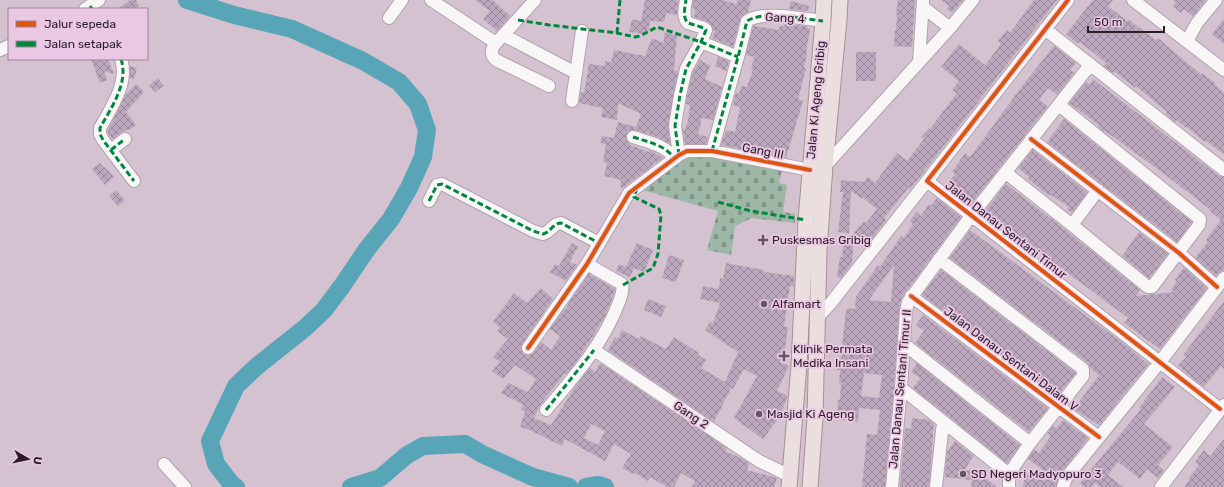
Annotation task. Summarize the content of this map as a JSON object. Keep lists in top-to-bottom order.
{
  "streets": {
    "main road": ["Jalan Ki Ageng Gribig"],
    "street": [
      "Gang 4",
      "Gang III",
      "Jalan Danau Sentani Timur",
      "Jalan Danau Sentani Dalam V",
      "Jalan Danau Sentani Timur II",
      "Gang 2"
    ]
  },
  "crossings": [
    ["Gang 4", "Jalan Ki Ageng Gribig"],
    ["Jalan Ki Ageng Gribig", "Gang III"],
    ["Jalan Ki Ageng Gribig", "Jalan Danau Sentani Timur"],
    ["Jalan Ki Ageng Gribig", "Gang 2"],
    ["Jalan Danau Sentani Timur", "Jalan Danau Sentani Timur II"],
    ["Jalan Danau Sentani Dalam V", "Jalan Danau Sentani Timur II"]
  ],
  "places": {
    "health": ["Puskesmas Gribig", "Klinik Permata Medika Insani"],
    "other": ["Alfamart", "Masjid Ki Ageng", "SD Negeri Madyopuro 3"]
  },
  "legend": ["Jalur sepeda", "Jalan setapak"],
  "scale_bar": "50 m",
  "north": "right"
}
